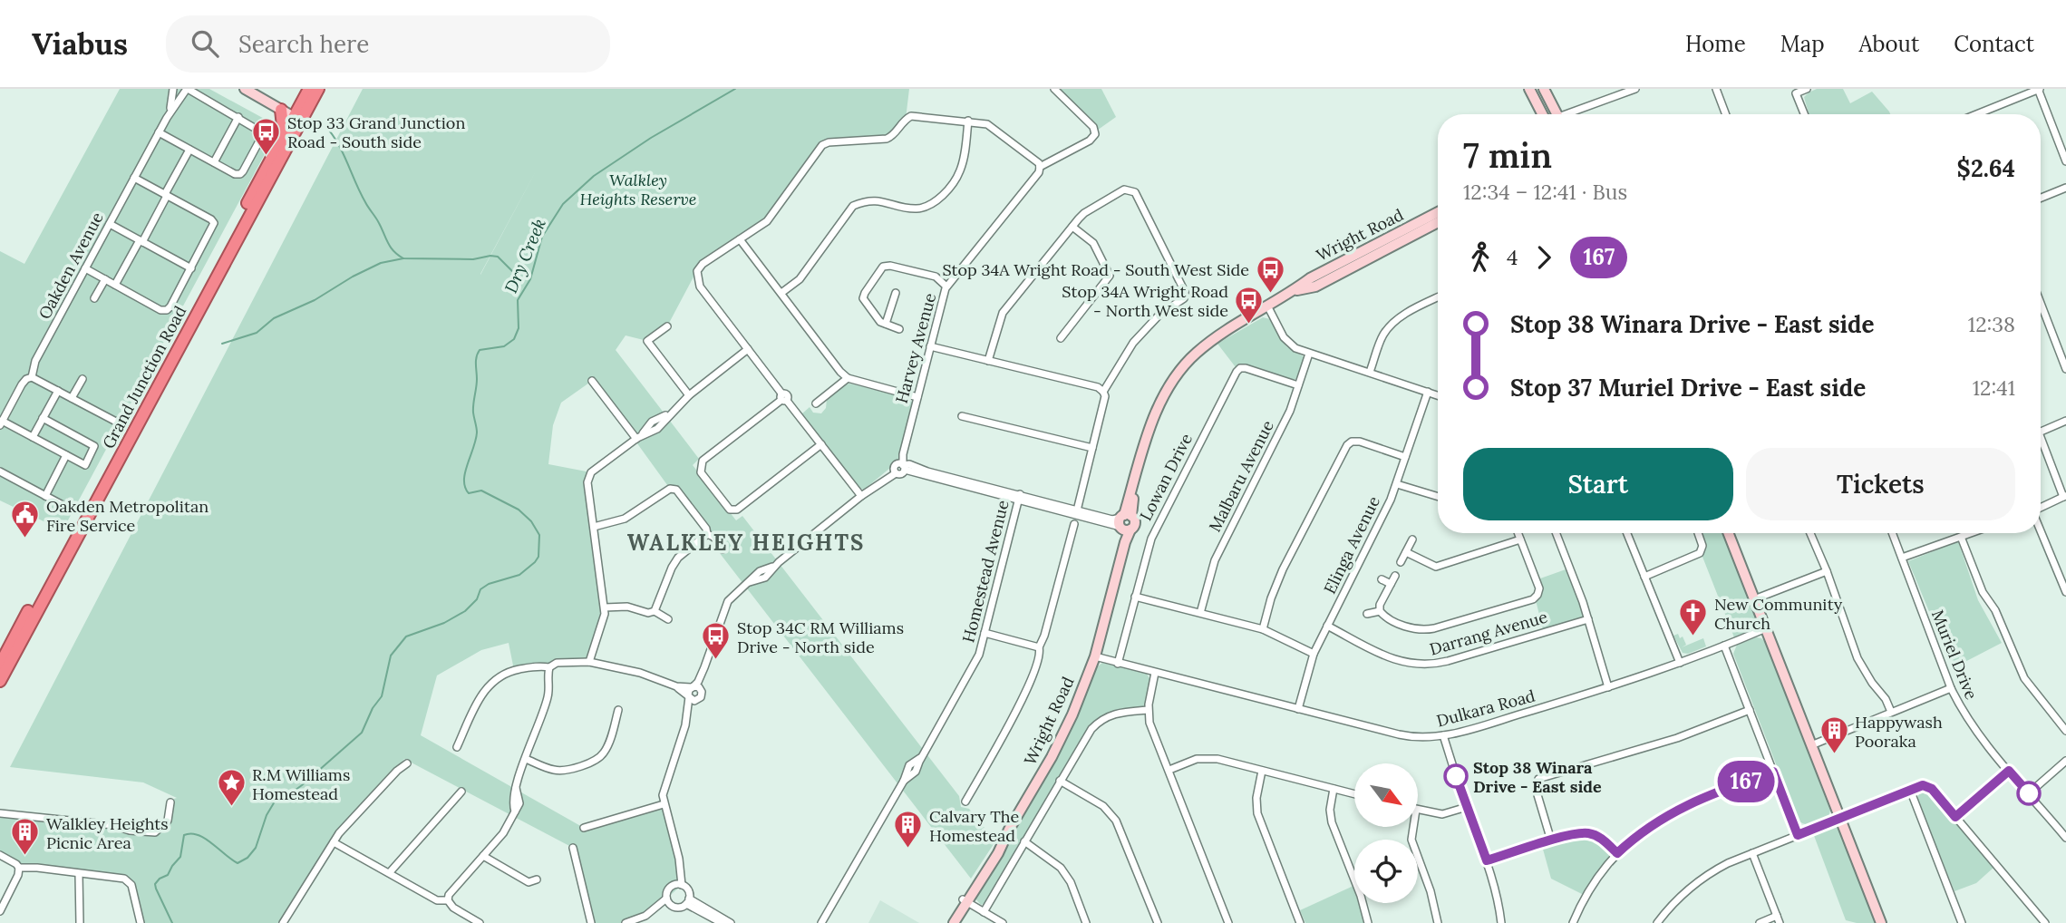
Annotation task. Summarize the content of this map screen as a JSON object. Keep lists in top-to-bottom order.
{
  "streets": {
    "highway": ["Grand Junction Road"],
    "main road": ["Wright Road"],
    "street": [
      "Oakden Avenue",
      "Harvey Avenue",
      "Malbaru Avenue",
      "Lowan Drive",
      "Elinga Avenue",
      "Homestead Avenue",
      "Darrang Avenue",
      "Muriel Drive",
      "Dulkara Road"
    ]
  },
  "crossings": [
    ["Wright Road", "Dulkara Road"],
    ["Malbaru Avenue", "Lowan Drive"],
    ["Lowan Drive", "Dulkara Road"],
    ["Elinga Avenue", "Darrang Avenue"],
    ["Elinga Avenue", "Dulkara Road"]
  ],
  "districts": ["WALKLEY HEIGHTS"],
  "water": ["Dry Creek"],
  "parks": ["Walkley Heights Reserve"],
  "places": {
    "bus stop": [
      "Stop 33 Grand Junction Road - South side",
      "Stop 34A Wright Road - South West Side",
      "Stop 34A Wright Road - North West side",
      "Stop 34C RM Williams Drive - North side"
    ],
    "public building": ["Oakden Metropolitan Fire Service"],
    "church": ["New Community Church"],
    "building": ["Happywash Pooraka", "Calvary The Homestead", "Walkley Heights Picnic Area"],
    "other": ["Stop 38 Winara Drive - East side"],
    "place": ["R.M Williams Homestead"]
  },
  "lines": ["bus line 167"],
  "north": "bottom right",
  "page": {
    "header": "Viabus",
    "search": "Search here",
    "nav": [
      "Home",
      "Map",
      "About",
      "Contact"
    ],
    "on_map": "167",
    "heading": ["7 min", "12:34 – 12:41 · Bus", "$2.64"],
    "legs": ["4", "167"],
    "list": [
      {
        "name": "Stop 38 Winara Drive - East side",
        "value": "12:38"
      },
      {
        "name": "Stop 37 Muriel Drive - East side",
        "value": "12:41"
      }
    ],
    "buttons": ["Start", "Tickets"]
  }
}
